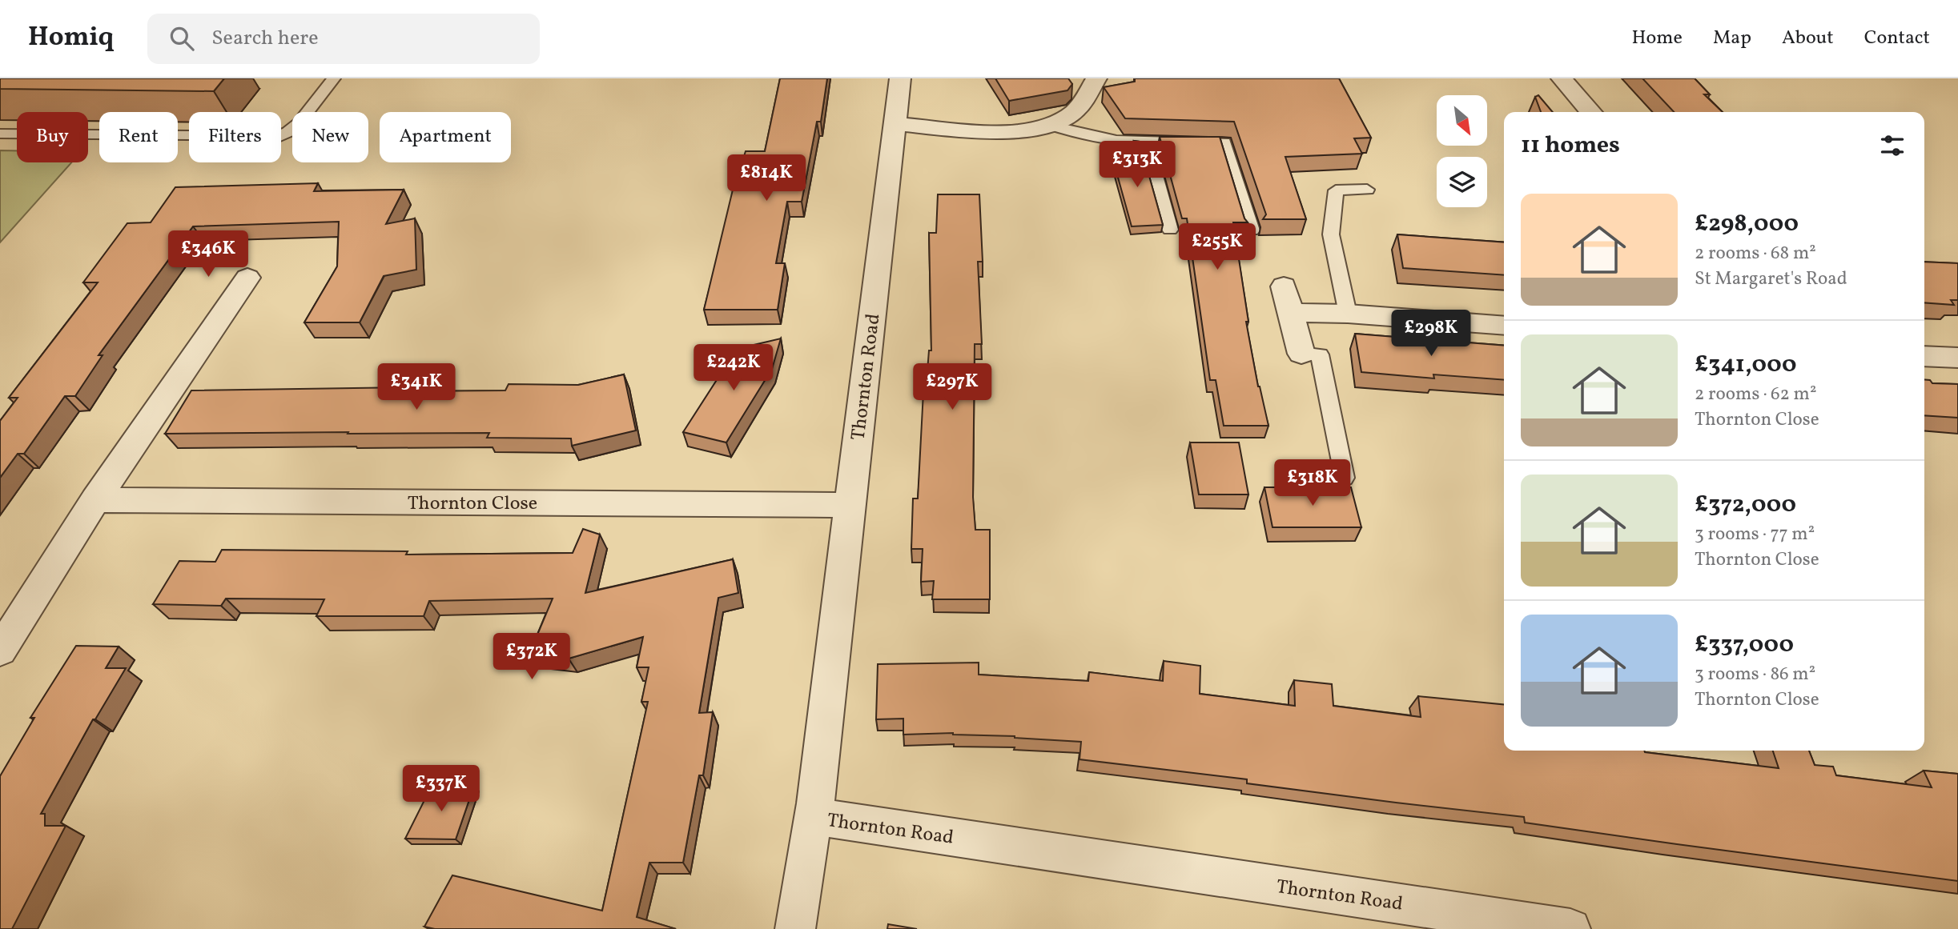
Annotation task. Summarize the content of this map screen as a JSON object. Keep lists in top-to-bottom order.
{
  "streets": {
    "street": ["Thornton Road", "Thornton Close"]
  },
  "crossings": [
    ["Thornton Road", "Thornton Close"]
  ],
  "north": "bottom right",
  "page": {
    "header": "Homiq",
    "search": "Search here",
    "nav": [
      "Home",
      "Map",
      "About",
      "Contact"
    ],
    "chip": [
      "Buy",
      "Rent",
      "Filters",
      "New",
      "Apartment"
    ],
    "heading": "11 homes",
    "price": [
      "£313K",
      "£814K",
      "£255K",
      "£346K",
      "£298K",
      "£242K",
      "£341K",
      "£297K",
      "£318K",
      "£372K",
      "£337K"
    ],
    "list": [
      {
        "name": "£298,000",
        "note": "2 rooms · 68 m² · St Margaret's Road"
      },
      {
        "name": "£341,000",
        "note": "2 rooms · 62 m² · Thornton Close"
      },
      {
        "name": "£372,000",
        "note": "3 rooms · 77 m² · Thornton Close"
      },
      {
        "name": "£337,000",
        "note": "3 rooms · 86 m² · Thornton Close"
      }
    ]
  }
}
